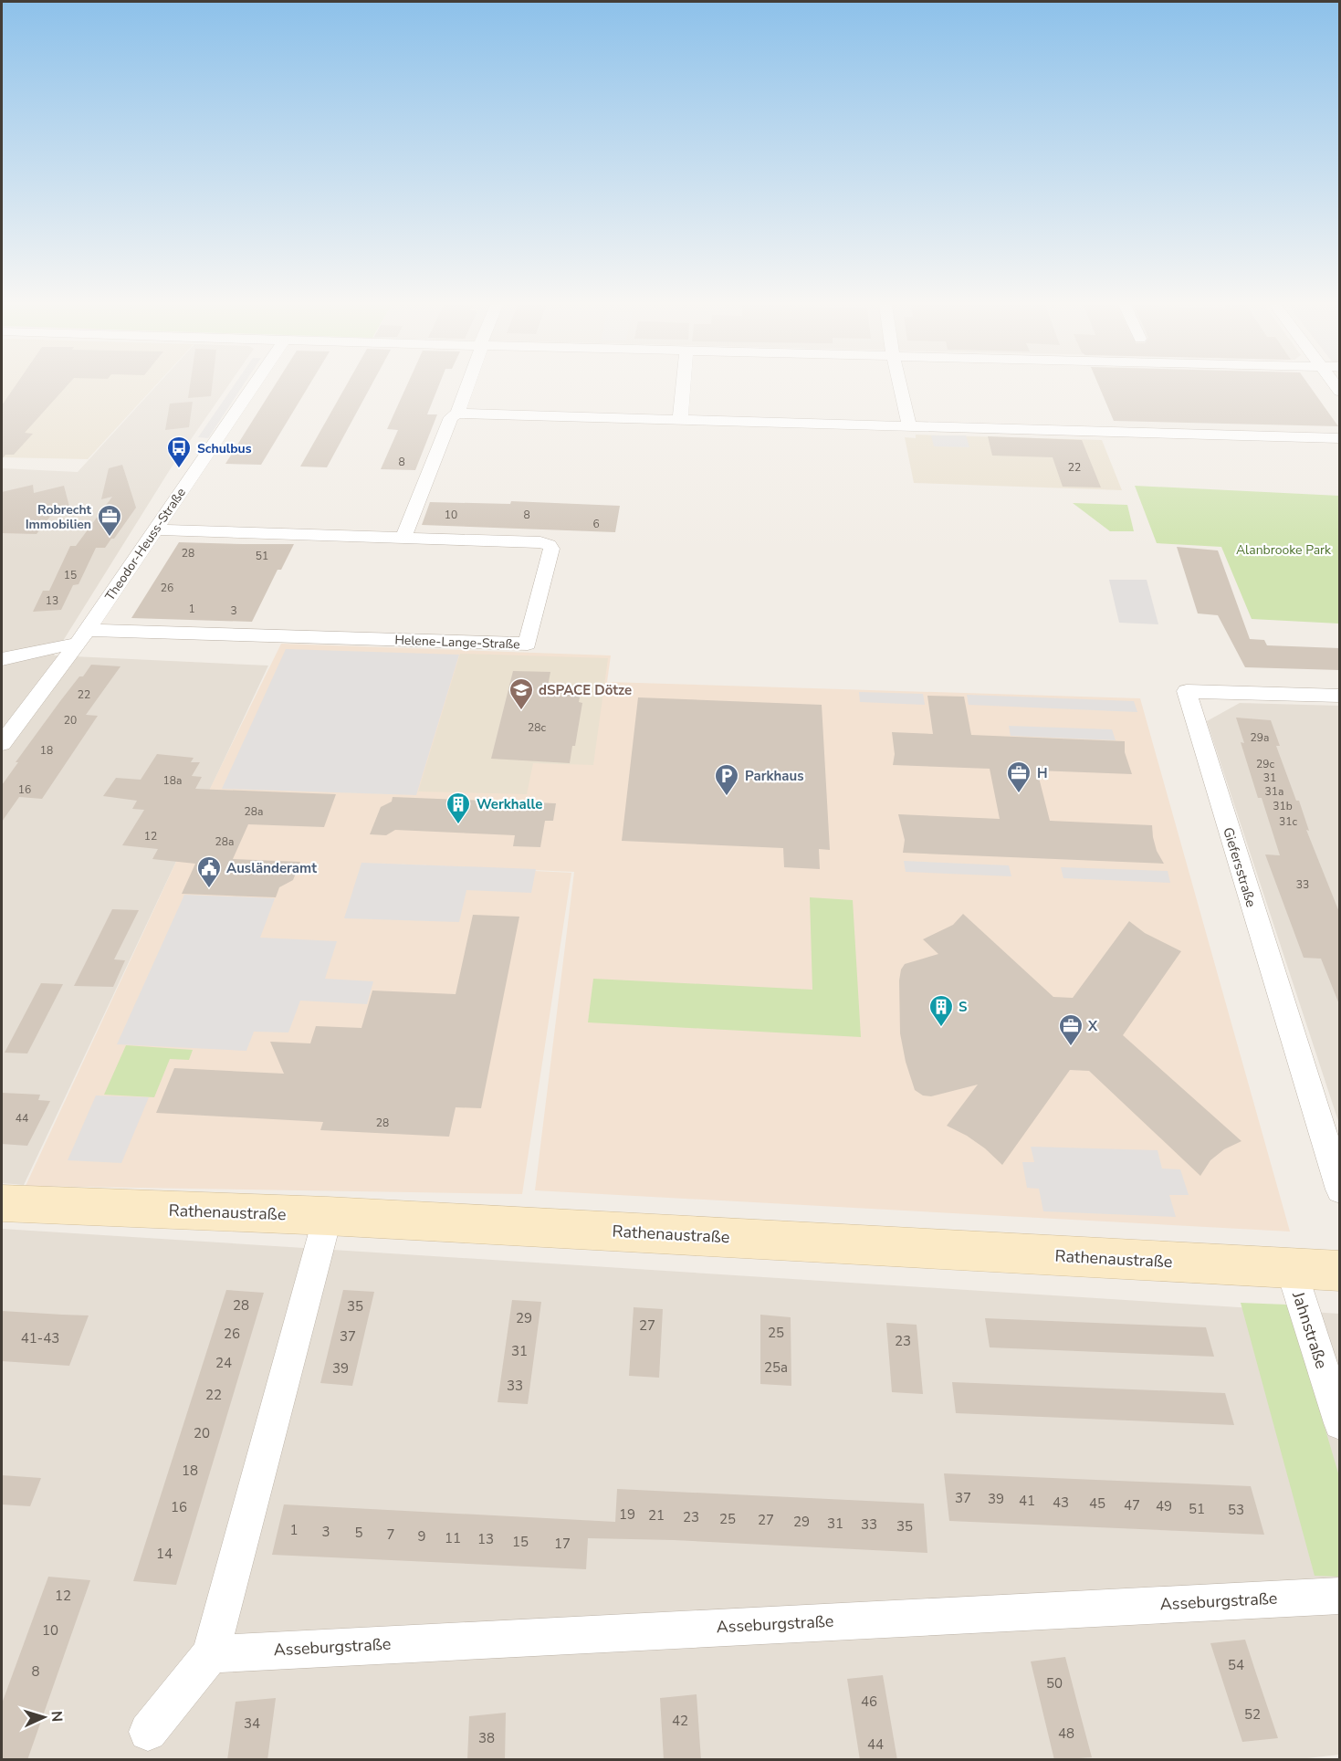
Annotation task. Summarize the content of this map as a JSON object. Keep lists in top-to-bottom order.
{
  "streets": {
    "street": [
      "Theodor-Heuss-Straße",
      "Helene-Lange-Straße",
      "Giefersstraße",
      "Rathenaustraße",
      "Jahnstraße",
      "Asseburgstraße"
    ]
  },
  "crossings": [
    ["Theodor-Heuss-Straße", "Helene-Lange-Straße"],
    ["Rathenaustraße", "Jahnstraße"]
  ],
  "parks": ["Alanbrooke Park"],
  "places": {
    "bus stop": ["Schulbus"],
    "office": ["Robrecht Immobilien", "H", "X"],
    "school or university": ["dSPACE Dötze"],
    "parking": ["Parkhaus"],
    "building": ["Werkhalle", "S"],
    "public building": ["Ausländeramt"]
  },
  "house_numbers": [
    "8",
    "22",
    "10",
    "8",
    "6",
    "28",
    "51",
    "15",
    "26",
    "13",
    "1",
    "3",
    "22",
    "20",
    "28c",
    "29a",
    "18",
    "29c",
    "31",
    "18a",
    "16",
    "31a",
    "31b",
    "28a",
    "31c",
    "12",
    "28a",
    "33",
    "44",
    "28",
    "28",
    "35",
    "29",
    "27",
    "25",
    "26",
    "37",
    "41-43",
    "23",
    "31",
    "24",
    "25a",
    "39",
    "33",
    "22",
    "20",
    "18",
    "37",
    "39",
    "41",
    "43",
    "45",
    "47",
    "49",
    "16",
    "51",
    "53",
    "19",
    "21",
    "23",
    "25",
    "27",
    "29",
    "31",
    "33",
    "35",
    "1",
    "3",
    "5",
    "7",
    "9",
    "11",
    "13",
    "15",
    "17",
    "14",
    "12",
    "10",
    "54",
    "8",
    "50",
    "46",
    "52",
    "42",
    "34",
    "48",
    "38",
    "44"
  ],
  "north": "right"
}
